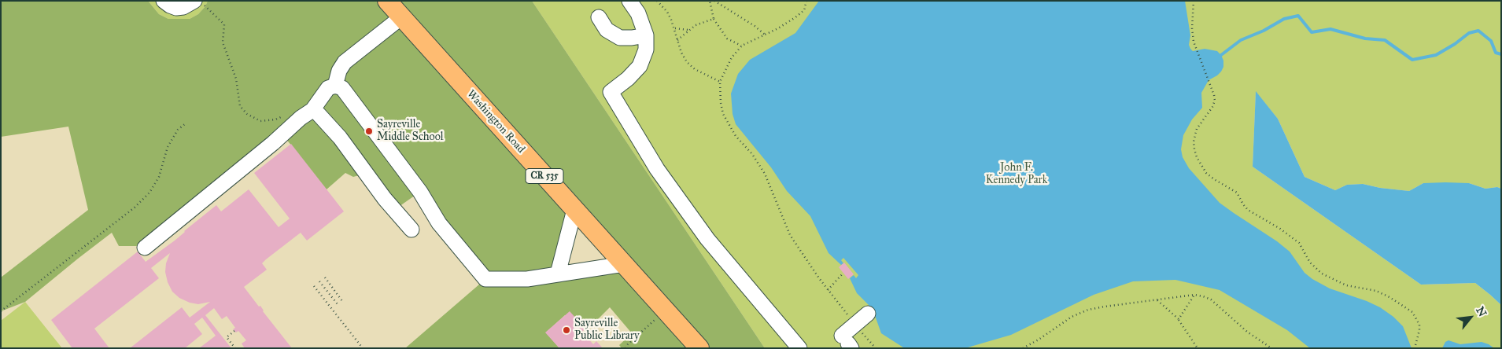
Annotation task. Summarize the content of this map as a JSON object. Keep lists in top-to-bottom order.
{
  "streets": {
    "main road": ["Washington Road", "CR 535"]
  },
  "parks": ["John F. Kennedy Park"],
  "places": ["Sayreville Middle School", "Sayreville Public Library"],
  "north": "top right"
}
